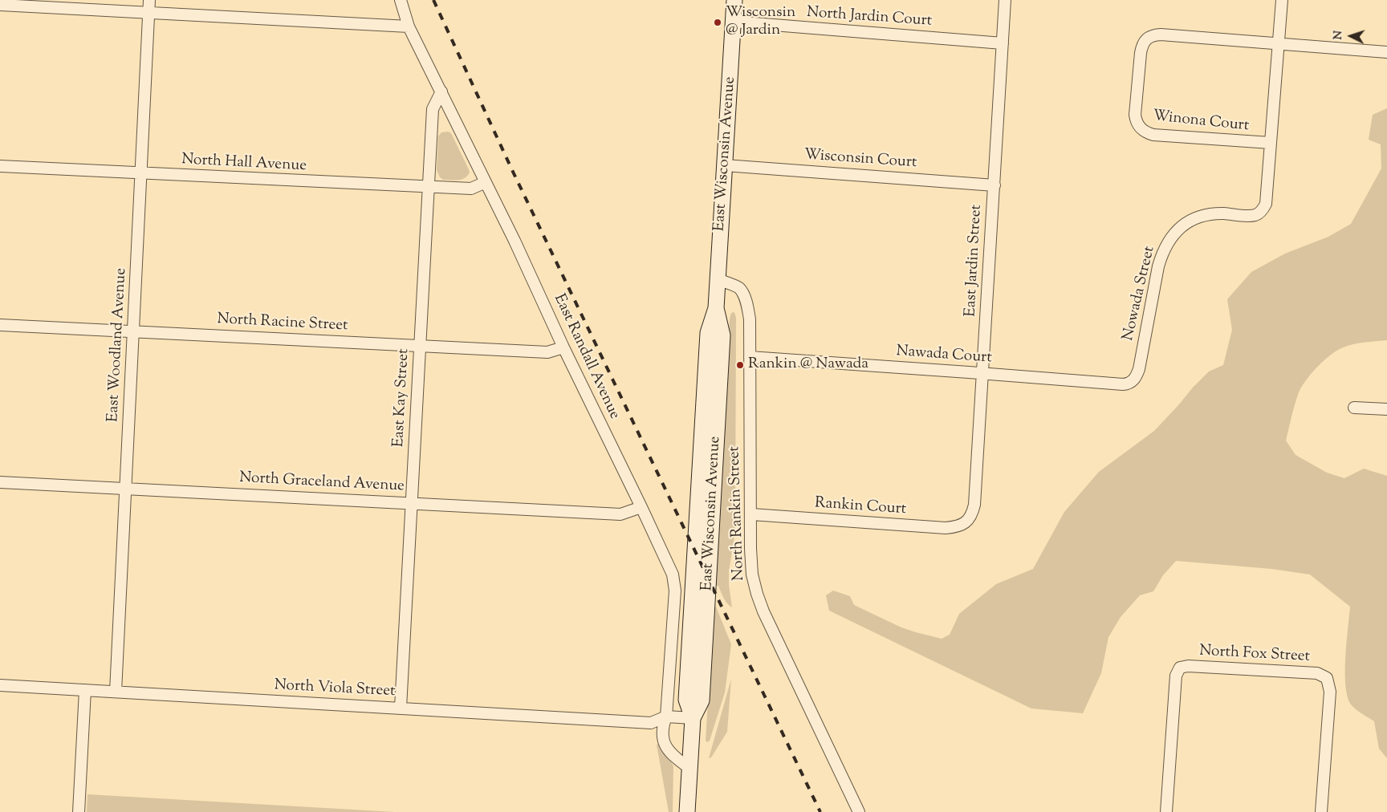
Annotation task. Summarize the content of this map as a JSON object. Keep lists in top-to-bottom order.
{
  "streets": {
    "main road": ["East Wisconsin Avenue"],
    "street": [
      "North Jardin Court",
      "Winona Court",
      "Wisconsin Court",
      "North Hall Avenue",
      "East Jardin Street",
      "Nowada Street",
      "North Racine Street",
      "East Woodland Avenue",
      "Nawada Court",
      "East Randall Avenue",
      "East Kay Street",
      "North Graceland Avenue",
      "Rankin Court",
      "North Rankin Street",
      "North Fox Street",
      "North Viola Street"
    ]
  },
  "crossings": [
    ["North Jardin Court", "East Wisconsin Avenue"],
    ["North Jardin Court", "East Jardin Street"],
    ["Winona Court", "Nowada Street"],
    ["East Wisconsin Avenue", "Wisconsin Court"],
    ["East Wisconsin Avenue", "North Rankin Street"],
    ["Wisconsin Court", "East Jardin Street"],
    ["North Hall Avenue", "East Woodland Avenue"],
    ["North Hall Avenue", "East Randall Avenue"],
    ["North Hall Avenue", "East Kay Street"],
    ["East Jardin Street", "Nawada Court"],
    ["East Jardin Street", "Rankin Court"],
    ["Nowada Street", "Nawada Court"],
    ["North Racine Street", "East Woodland Avenue"],
    ["North Racine Street", "East Randall Avenue"],
    ["North Racine Street", "East Kay Street"],
    ["East Woodland Avenue", "North Graceland Avenue"],
    ["East Woodland Avenue", "North Viola Street"],
    ["Nawada Court", "North Rankin Street"],
    ["East Randall Avenue", "East Kay Street"],
    ["East Randall Avenue", "North Graceland Avenue"],
    ["East Randall Avenue", "North Viola Street"],
    ["East Kay Street", "North Graceland Avenue"],
    ["East Kay Street", "North Viola Street"],
    ["Rankin Court", "North Rankin Street"]
  ],
  "places": ["Wisconsin @ Jardin", "Rankin @ Nawada"],
  "north": "left"
}
